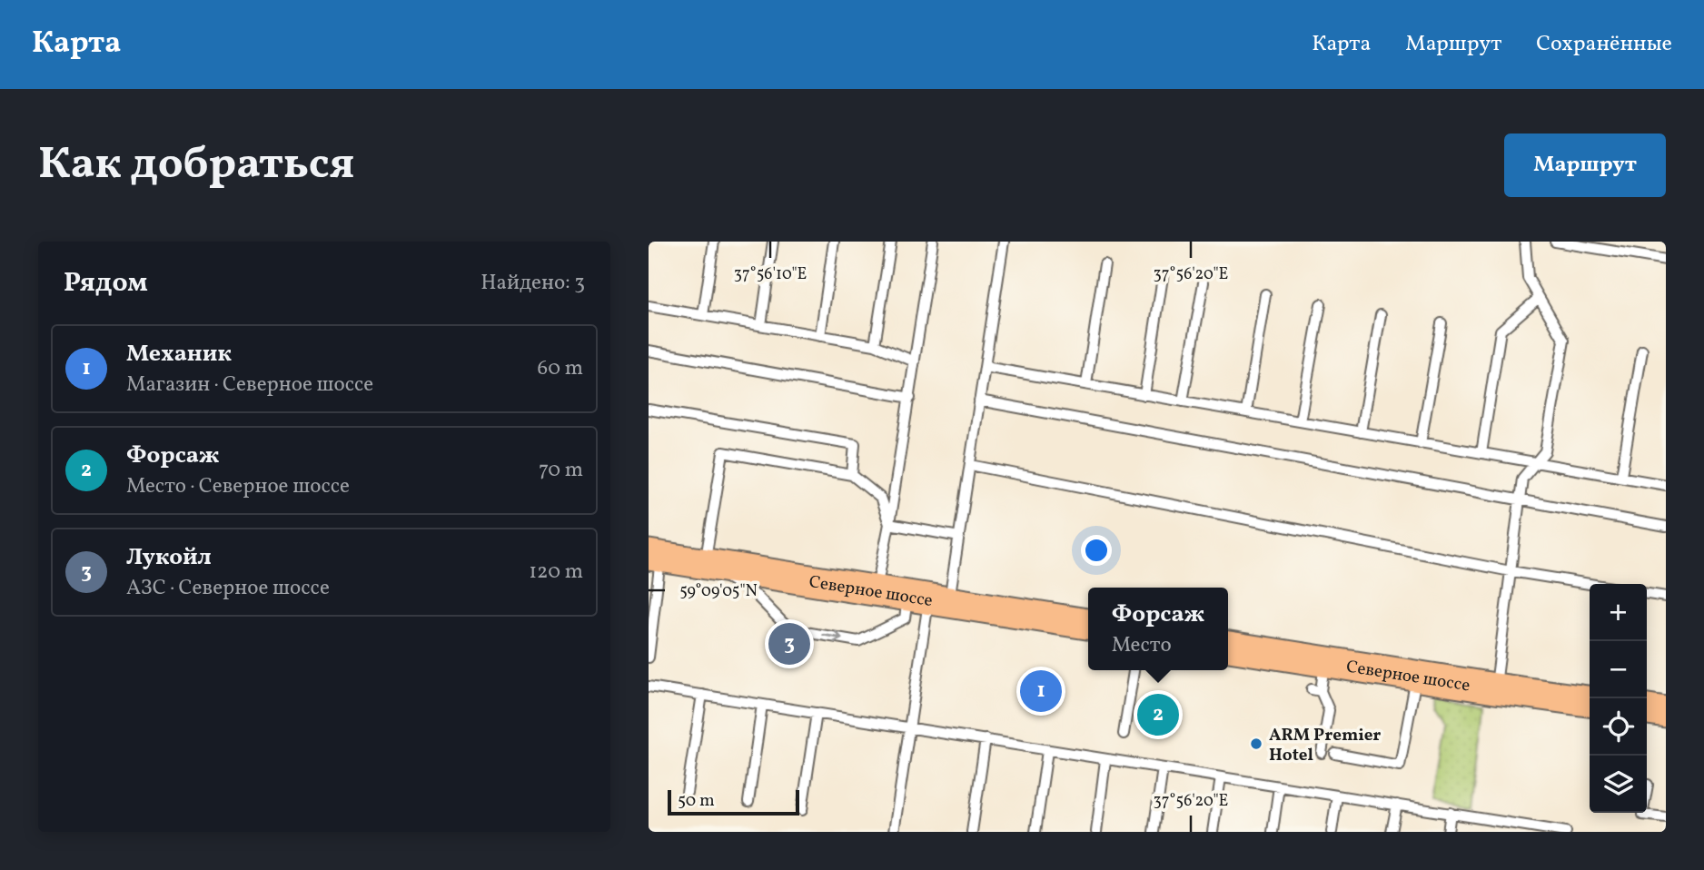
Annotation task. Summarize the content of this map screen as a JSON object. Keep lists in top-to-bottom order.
{
  "streets": {
    "main road": ["Северное шоссе"]
  },
  "places": ["ARM Premier Hotel"],
  "scale_bar": "50 m",
  "page": {
    "header": "Карта",
    "nav": ["Карта", "Маршрут", "Сохранённые"],
    "buttons": "Маршрут",
    "title": "Как добраться",
    "heading": ["Рядом", "Найдено: 3"],
    "list": [
      {
        "mark": "1",
        "name": "Механик",
        "note": "Магазин · Северное шоссе",
        "value": "60 m"
      },
      {
        "mark": "2",
        "name": "Форсаж",
        "note": "Место · Северное шоссе",
        "value": "70 m"
      },
      {
        "mark": "3",
        "name": "Лукойл",
        "note": "АЗС · Северное шоссе",
        "value": "120 m"
      }
    ],
    "map_buttons": ["+", "−"],
    "popup": ["Форсаж", "Место"],
    "pins": ["3", "1", "2"],
    "scale": "50 m"
  },
  "coordinates": ["37°56'10\"E", "37°56'20\"E", "59°09'05\"N"]
}
